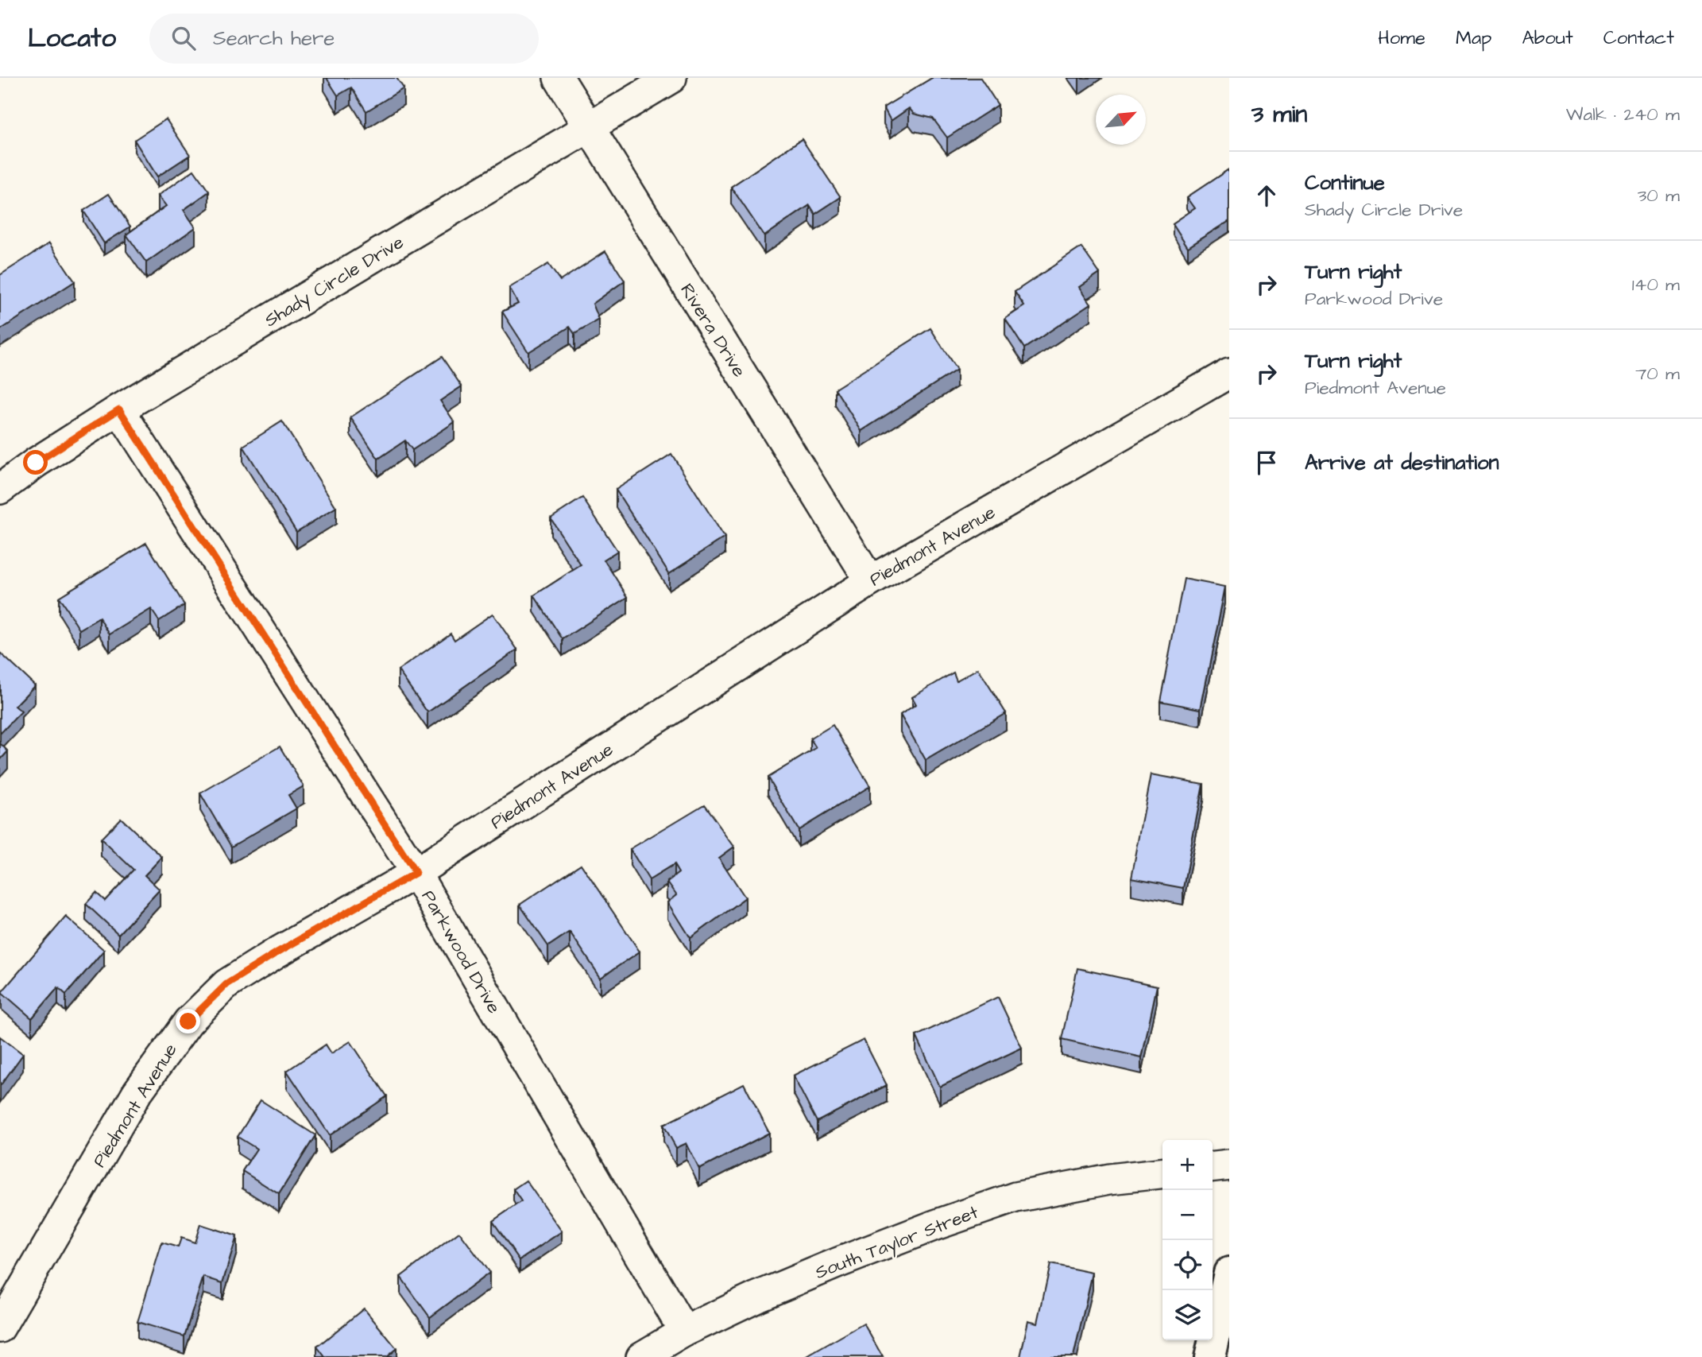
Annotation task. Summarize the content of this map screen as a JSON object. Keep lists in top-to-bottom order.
{
  "streets": {
    "street": [
      "Shady Circle Drive",
      "Rivera Drive",
      "Piedmont Avenue",
      "Parkwood Drive",
      "South Taylor Street"
    ]
  },
  "crossings": [
    ["Shady Circle Drive", "Rivera Drive"],
    ["Shady Circle Drive", "Parkwood Drive"],
    ["Rivera Drive", "Piedmont Avenue"],
    ["Piedmont Avenue", "Parkwood Drive"],
    ["Parkwood Drive", "South Taylor Street"]
  ],
  "north": "top right",
  "page": {
    "header": "Locato",
    "search": "Search here",
    "nav": [
      "Home",
      "Map",
      "About",
      "Contact"
    ],
    "heading": ["3 min", "Walk · 240 m"],
    "list": [
      ["Continue", "Shady Circle Drive", "30 m"],
      ["Turn right", "Parkwood Drive", "140 m"],
      ["Turn right", "Piedmont Avenue", "70 m"],
      "Arrive at destination"
    ],
    "map_buttons": ["+", "−"]
  }
}
